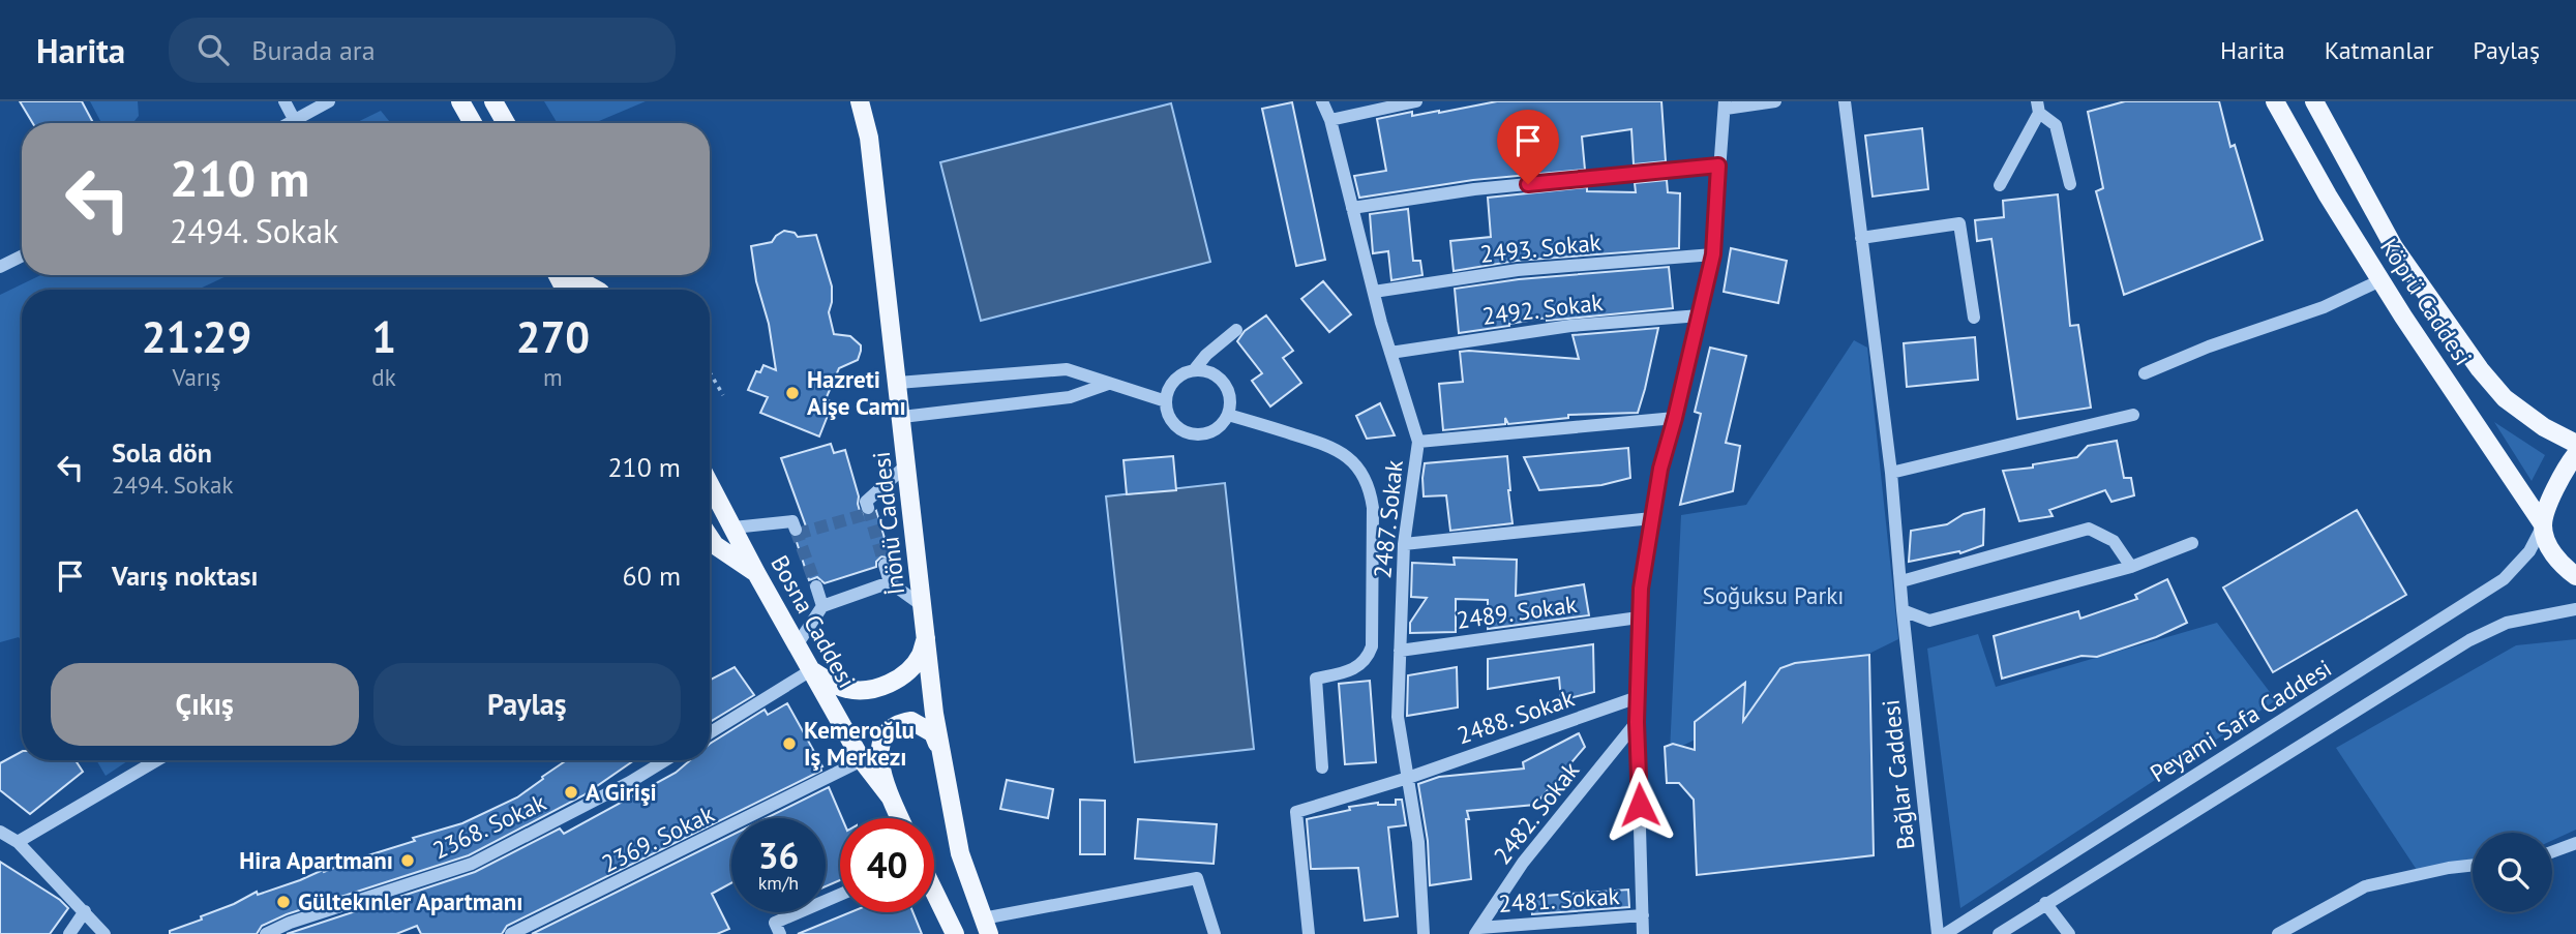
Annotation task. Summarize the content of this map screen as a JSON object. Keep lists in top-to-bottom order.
{
  "streets": {
    "main road": ["Köprü Caddesi", "İnönü Caddesi", "Bosna Caddesi"],
    "street": [
      "2493. Sokak",
      "2492. Sokak",
      "2487. Sokak",
      "2489. Sokak",
      "2488. Sokak",
      "Peyami Safa Caddesi",
      "Bağlar Caddesi",
      "2482. Sokak",
      "2368. Sokak",
      "2369. Sokak",
      "2481. Sokak"
    ]
  },
  "crossings": [
    ["2493. Sokak", "2487. Sokak"],
    ["Köprü Caddesi", "Peyami Safa Caddesi"],
    ["2492. Sokak", "2487. Sokak"],
    ["2487. Sokak", "2489. Sokak"],
    ["2487. Sokak", "2488. Sokak"],
    ["İnönü Caddesi", "Bosna Caddesi"],
    ["Bosna Caddesi", "2369. Sokak"],
    ["2482. Sokak", "2481. Sokak"]
  ],
  "parks": ["Soğuksu Parkı"],
  "places": [
    "Hazreti Aişe Camı",
    "Kemeroğlu Iş Merkezı",
    "A Girişi",
    "Hira Apartmanı",
    "Gültekınler Apartmanı"
  ],
  "page": {
    "header": "Harita",
    "search": "Burada ara",
    "nav": ["Harita", "Katmanlar", "Paylaş"],
    "turn": ["210 m", "2494. Sokak"],
    "eta": [
      "21:29",
      "Varış",
      "1",
      "dk",
      "270",
      "m"
    ],
    "list": [
      {
        "name": "Sola dön",
        "note": "2494. Sokak",
        "value": "210 m"
      },
      {
        "name": "Varış noktası",
        "value": "60 m"
      }
    ],
    "buttons": ["Çıkış", "Paylaş"],
    "speed": "36 km/h",
    "limit": "40"
  }
}
